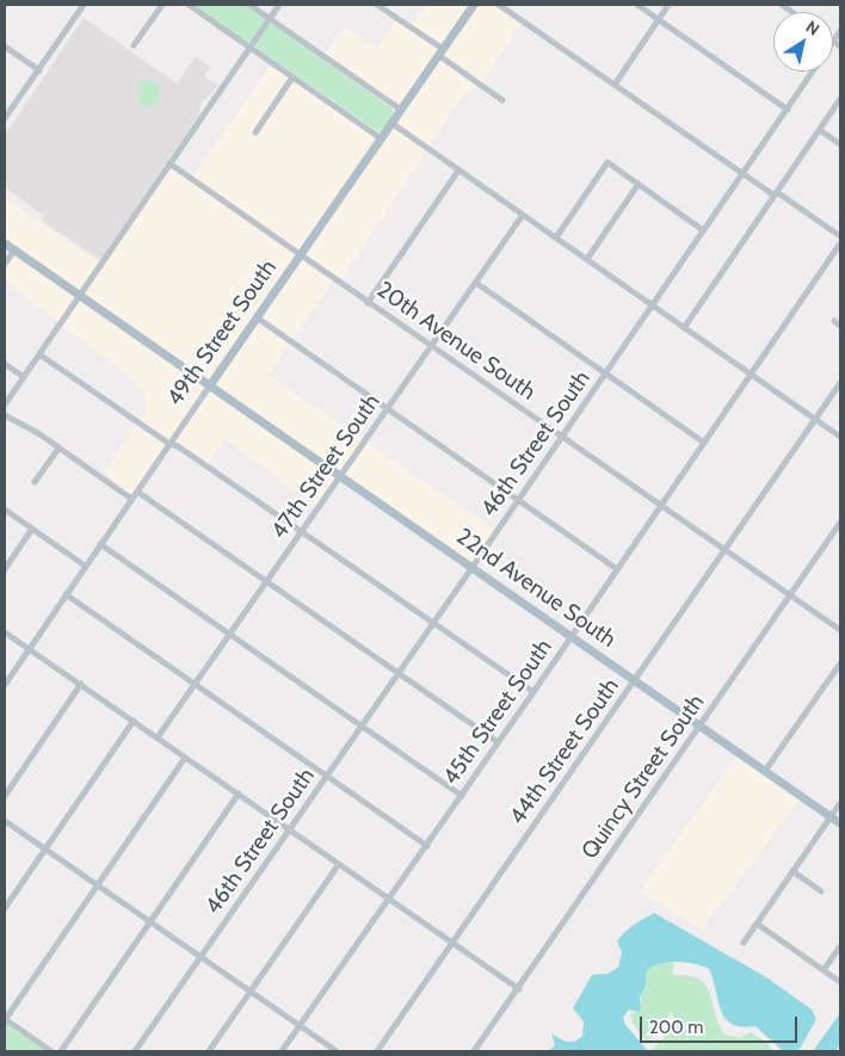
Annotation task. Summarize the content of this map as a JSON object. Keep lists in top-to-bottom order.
{
  "streets": {
    "main road": ["49th Street South", "22nd Avenue South"],
    "street": [
      "20th Avenue South",
      "46th Street South",
      "47th Street South",
      "45th Street South",
      "44th Street South",
      "Quincy Street South"
    ]
  },
  "crossings": [
    ["49th Street South", "20th Avenue South"],
    ["49th Street South", "22nd Avenue South"],
    ["20th Avenue South", "46th Street South"],
    ["20th Avenue South", "47th Street South"],
    ["20th Avenue South", "45th Street South"],
    ["20th Avenue South", "44th Street South"],
    ["20th Avenue South", "Quincy Street South"],
    ["46th Street South", "22nd Avenue South"],
    ["47th Street South", "22nd Avenue South"],
    ["22nd Avenue South", "45th Street South"],
    ["22nd Avenue South", "44th Street South"],
    ["22nd Avenue South", "Quincy Street South"]
  ],
  "scale_bar": "200 m",
  "north": "top right"
}
